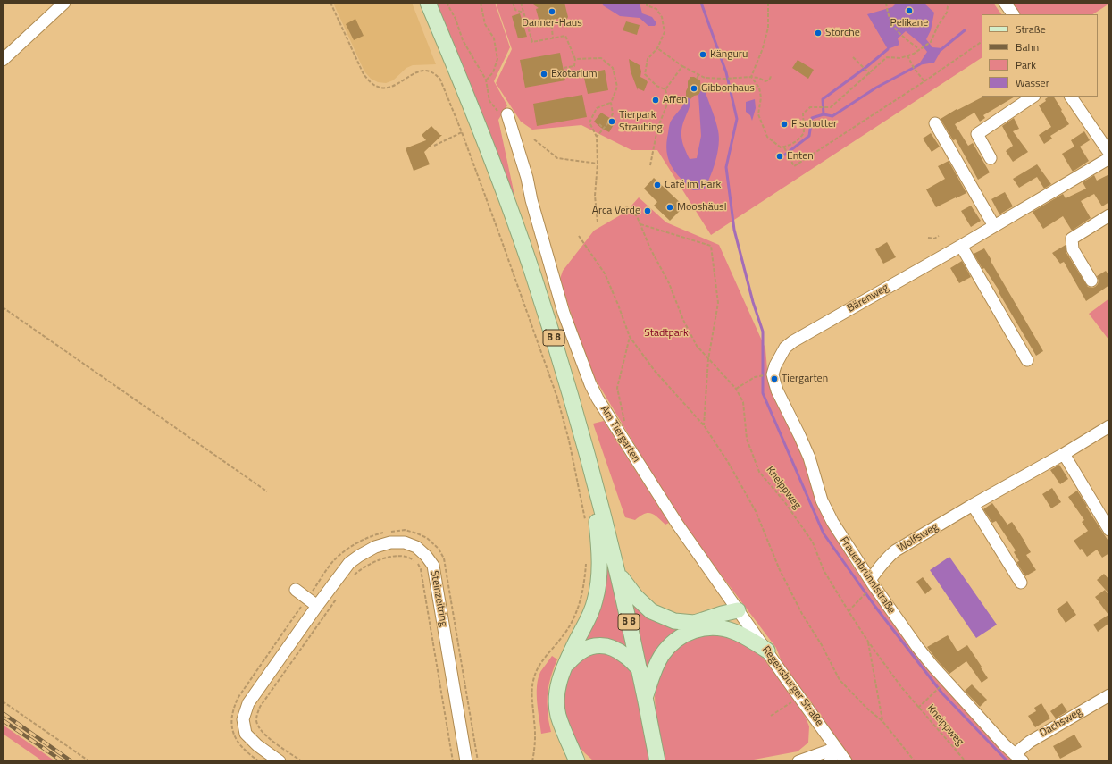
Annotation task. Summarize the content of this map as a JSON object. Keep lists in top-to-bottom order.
{
  "streets": {
    "main road": ["B 8"],
    "street": [
      "Bärenweg",
      "Am Tiergarten",
      "Wolfsweg",
      "Frauenbrünnlstraße",
      "Steinzeitring",
      "Regensburger Straße",
      "Dachsweg"
    ],
    "path": ["Kneippweg"]
  },
  "crossings": [
    ["Bärenweg", "Frauenbrünnlstraße"],
    ["Am Tiergarten", "Regensburger Straße"],
    ["Wolfsweg", "Frauenbrünnlstraße"],
    ["Frauenbrünnlstraße", "Dachsweg"]
  ],
  "parks": ["Stadtpark"],
  "places": [
    "Pelikane",
    "Danner-Haus",
    "Störche",
    "Känguru",
    "Exotarium",
    "Gibbonhaus",
    "Affen",
    "Tierpark Straubing",
    "Fischotter",
    "Enten",
    "Café im Park",
    "Mooshäusl",
    "Arca Verde",
    "Tiergarten"
  ],
  "legend": [
    "Straße",
    "Bahn",
    "Park",
    "Wasser"
  ]
}
